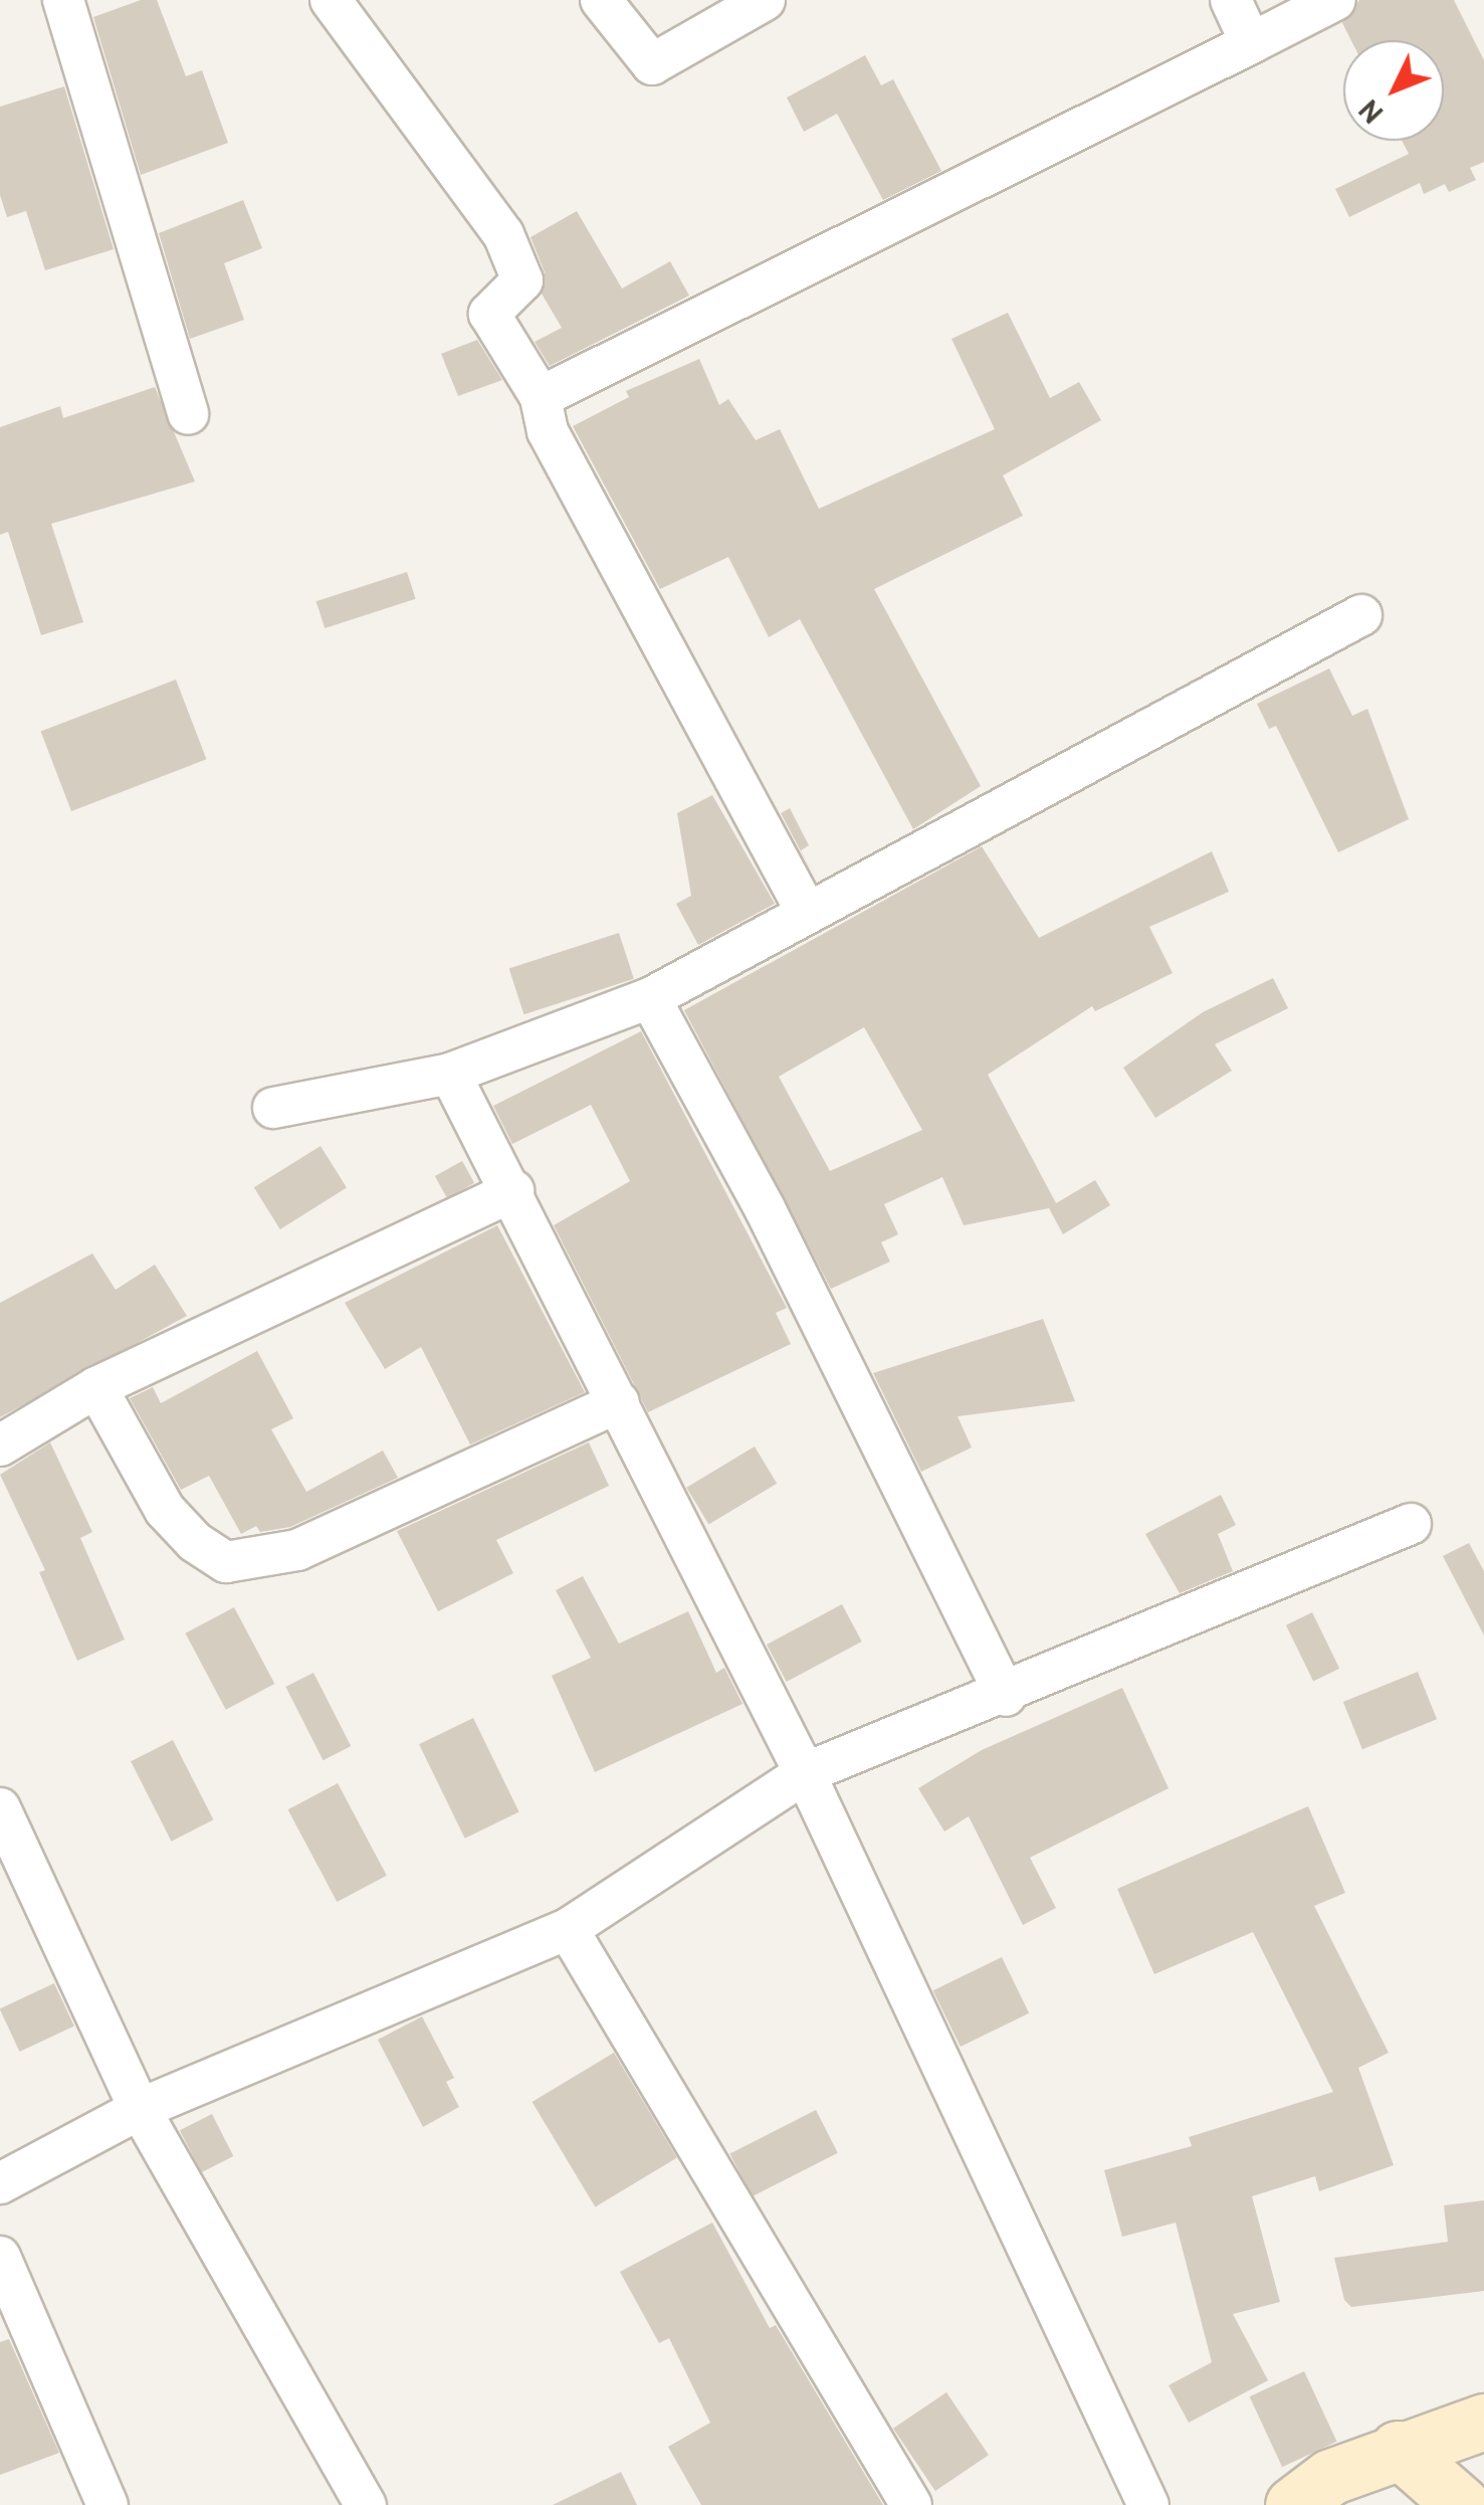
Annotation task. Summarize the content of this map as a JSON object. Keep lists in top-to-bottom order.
{
  "north": "bottom left"
}
